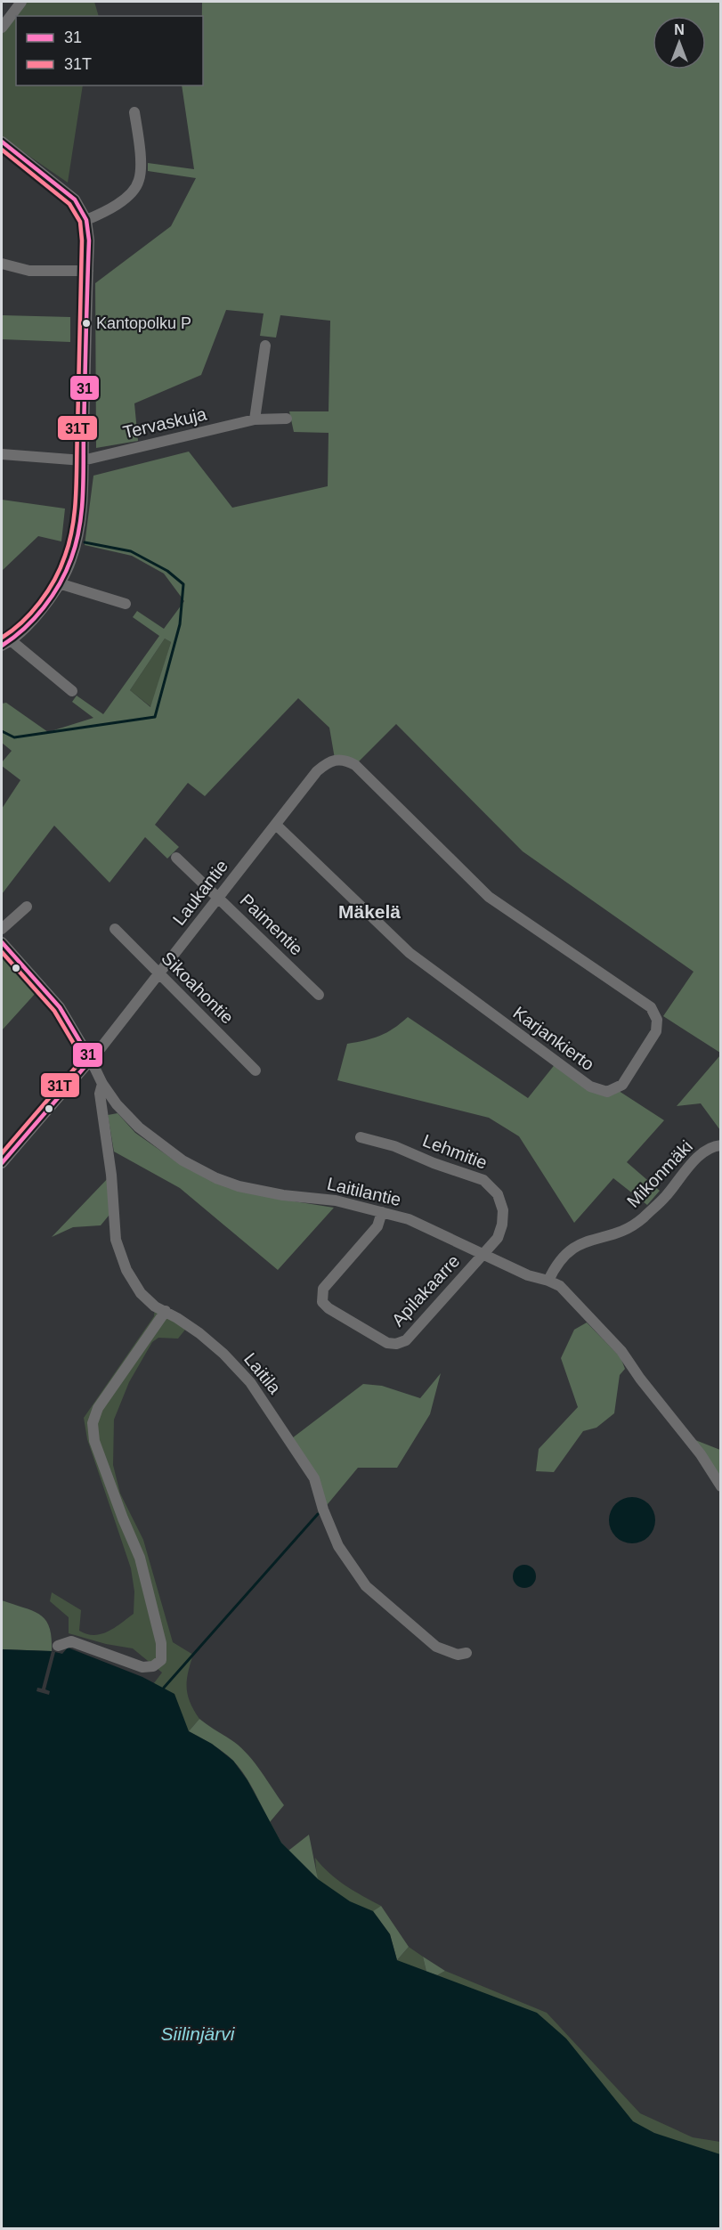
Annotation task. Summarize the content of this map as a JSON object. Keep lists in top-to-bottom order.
{
  "streets": {
    "street": [
      "Tervaskuja",
      "Laukantie",
      "Paimentie",
      "Sikoahontie",
      "Karjankierto",
      "Lehmitie",
      "Mikonmäki",
      "Laitilantie",
      "Apilakaarre",
      "Laitila"
    ]
  },
  "crossings": [
    ["Laukantie", "Paimentie"],
    ["Laukantie", "Sikoahontie"],
    ["Laukantie", "Karjankierto"],
    ["Laukantie", "Laitilantie"],
    ["Lehmitie", "Laitilantie"],
    ["Lehmitie", "Apilakaarre"],
    ["Mikonmäki", "Laitilantie"],
    ["Laitilantie", "Apilakaarre"],
    ["Laitilantie", "Laitila"]
  ],
  "districts": ["Mäkelä"],
  "water": ["Siilinjärvi"],
  "places": ["Kantopolku P"],
  "lines": ["transit line 31", "transit line 31T"],
  "legend": ["31", "31T"],
  "north": "top"
}
